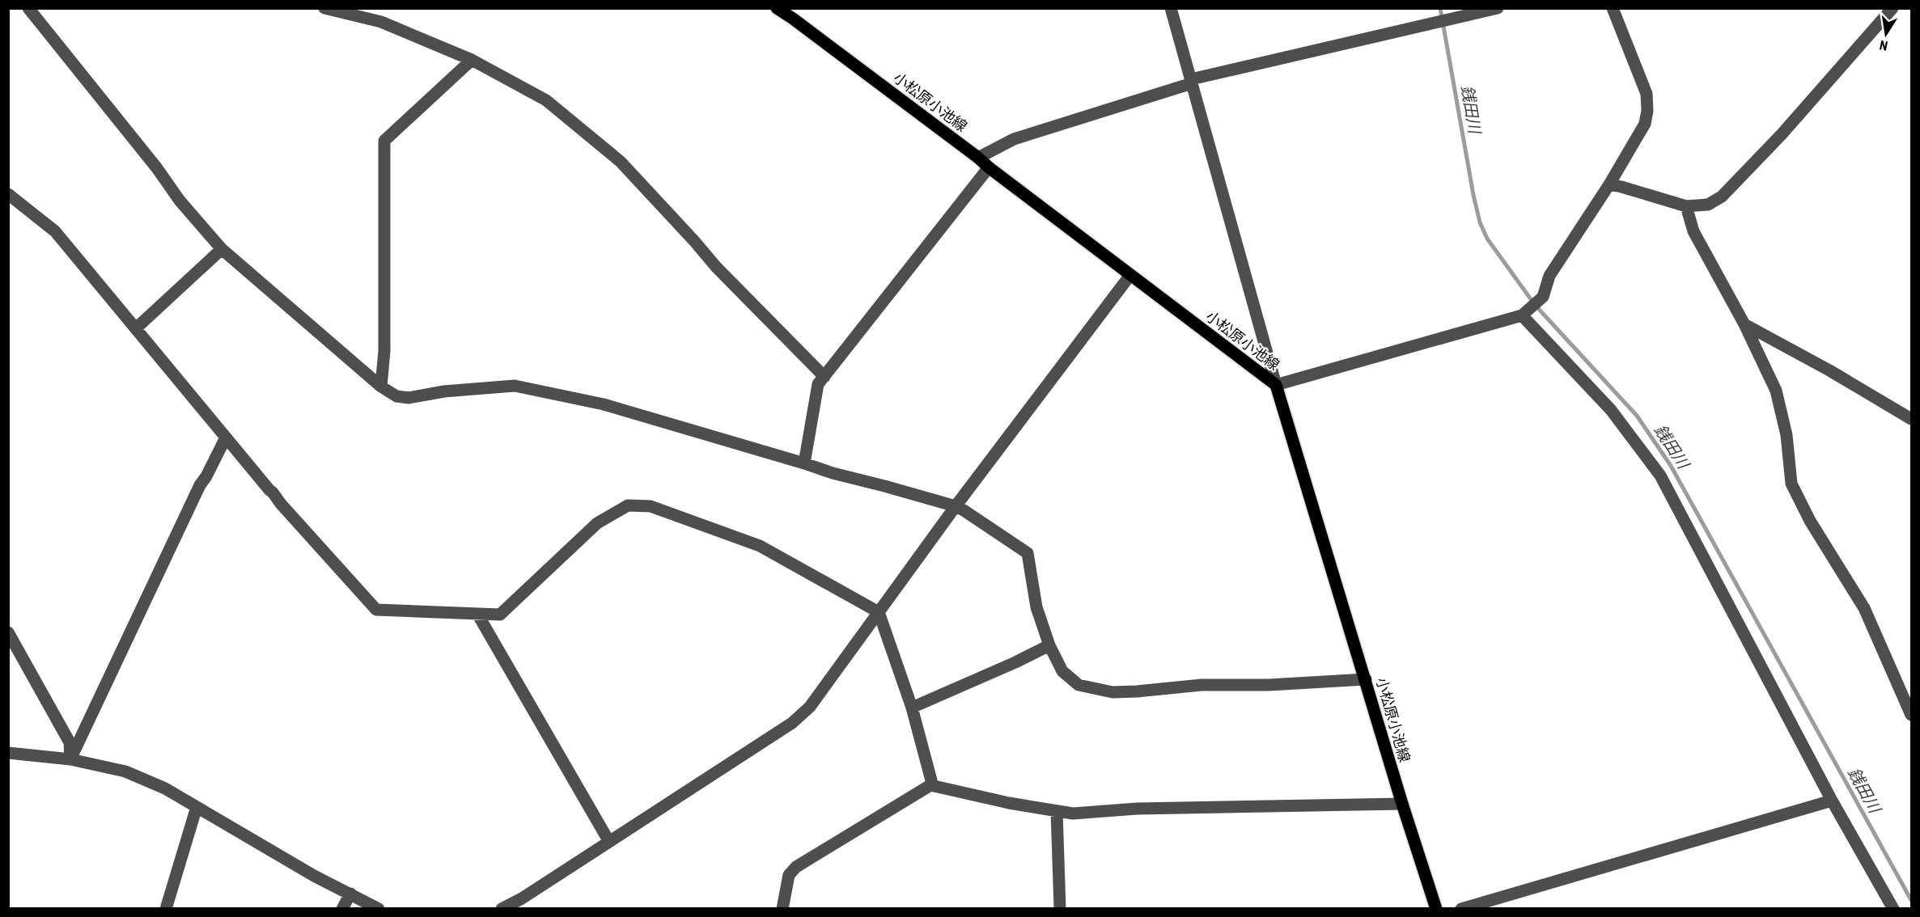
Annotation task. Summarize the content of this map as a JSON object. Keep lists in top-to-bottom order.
{
  "streets": {
    "main road": ["小松原小池線"]
  },
  "water": ["銭田川"],
  "north": "bottom"
}
